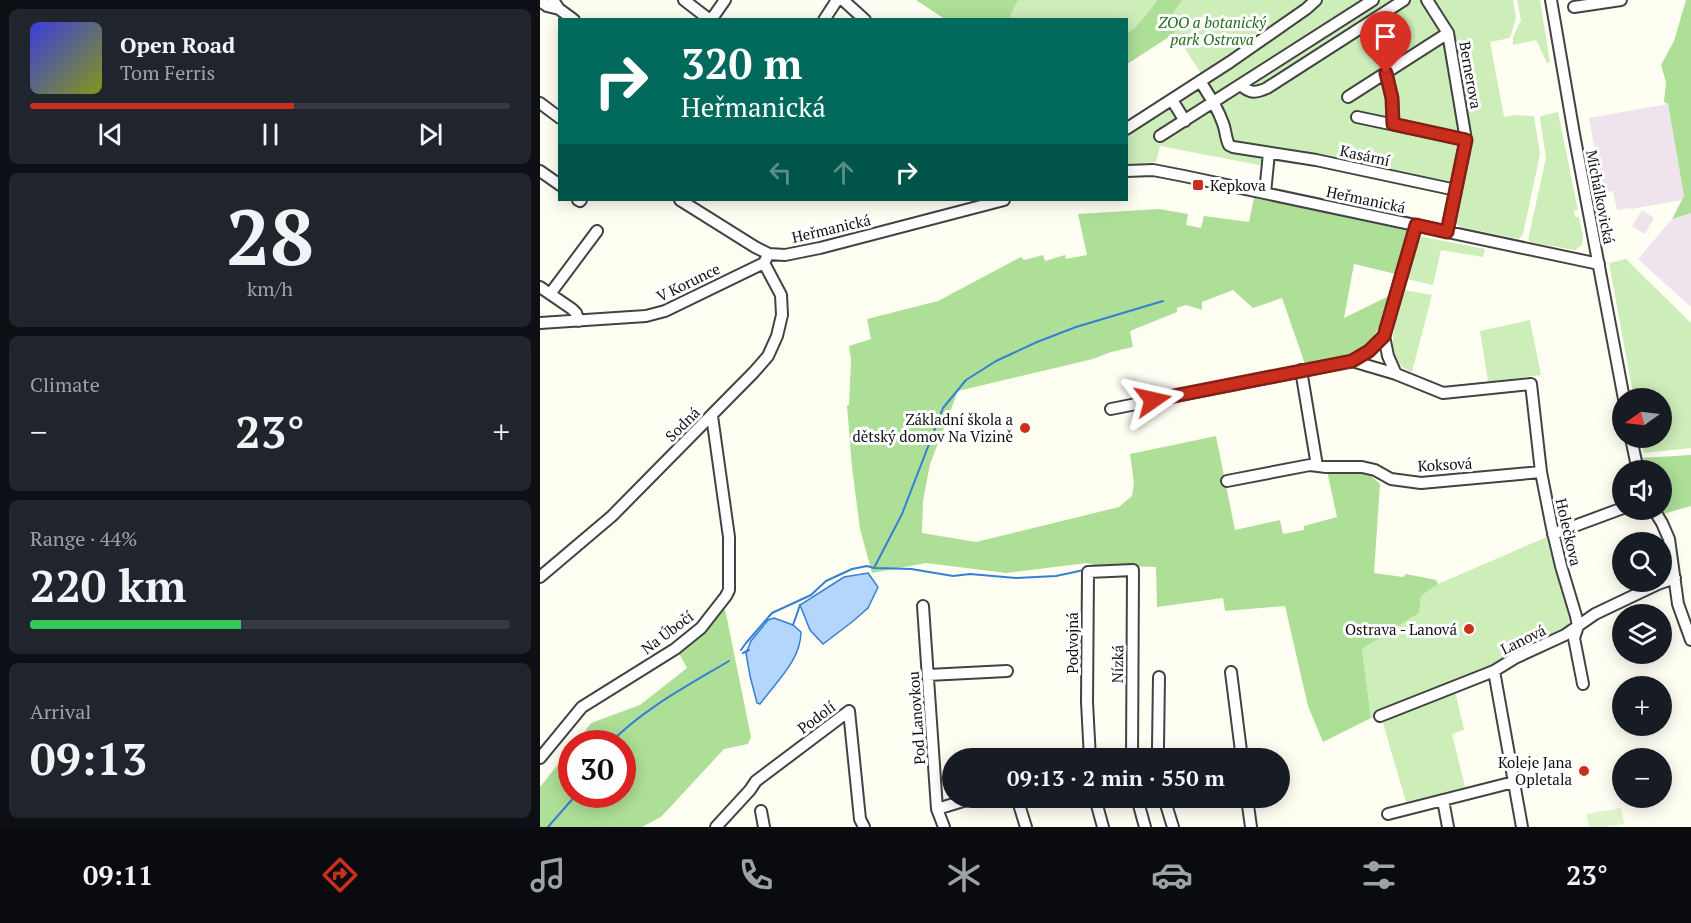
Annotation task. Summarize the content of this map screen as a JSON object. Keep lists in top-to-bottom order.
{
  "streets": {
    "street": [
      "Bernerova",
      "Kasární",
      "Michálkovická",
      "Heřmanická",
      "V Korunce",
      "Sodná",
      "Koksová",
      "Holečkova",
      "Na Úbočí",
      "Lanová",
      "Podvojná",
      "Nízká",
      "Podolí",
      "Pod Lanovkou"
    ]
  },
  "crossings": [
    ["Bernerova", "Kasární"],
    ["Bernerova", "Heřmanická"],
    ["Michálkovická", "Heřmanická"],
    ["Heřmanická", "V Korunce"],
    ["Heřmanická", "Sodná"],
    ["V Korunce", "Sodná"],
    ["Sodná", "Na Úbočí"],
    ["Koksová", "Holečkova"],
    ["Holečkova", "Lanová"],
    ["Podvojná", "Nízká"]
  ],
  "parks": ["ZOO a botanický park Ostrava"],
  "places": {
    "transit": ["Kepkova"],
    "other": ["Základní škola a dětský domov Na Vizině", "Ostrava - Lanová", "Koleje Jana Opletala"]
  },
  "north": "left",
  "page": {
    "turn": ["320 m", "Heřmanická"],
    "song": ["Open Road", "Tom Ferris"],
    "tile": [
      ["28", "km/h"],
      "Climate",
      ["Range · 44%", "220 km"],
      ["Arrival", "09:13"]
    ],
    "map_buttons": ["+", "−"],
    "heat": ["−", "23°", "+"],
    "limit": "30",
    "trip": "09:13 · 2 min · 550 m",
    "tabs": ["09:11", "23°"]
  }
}
